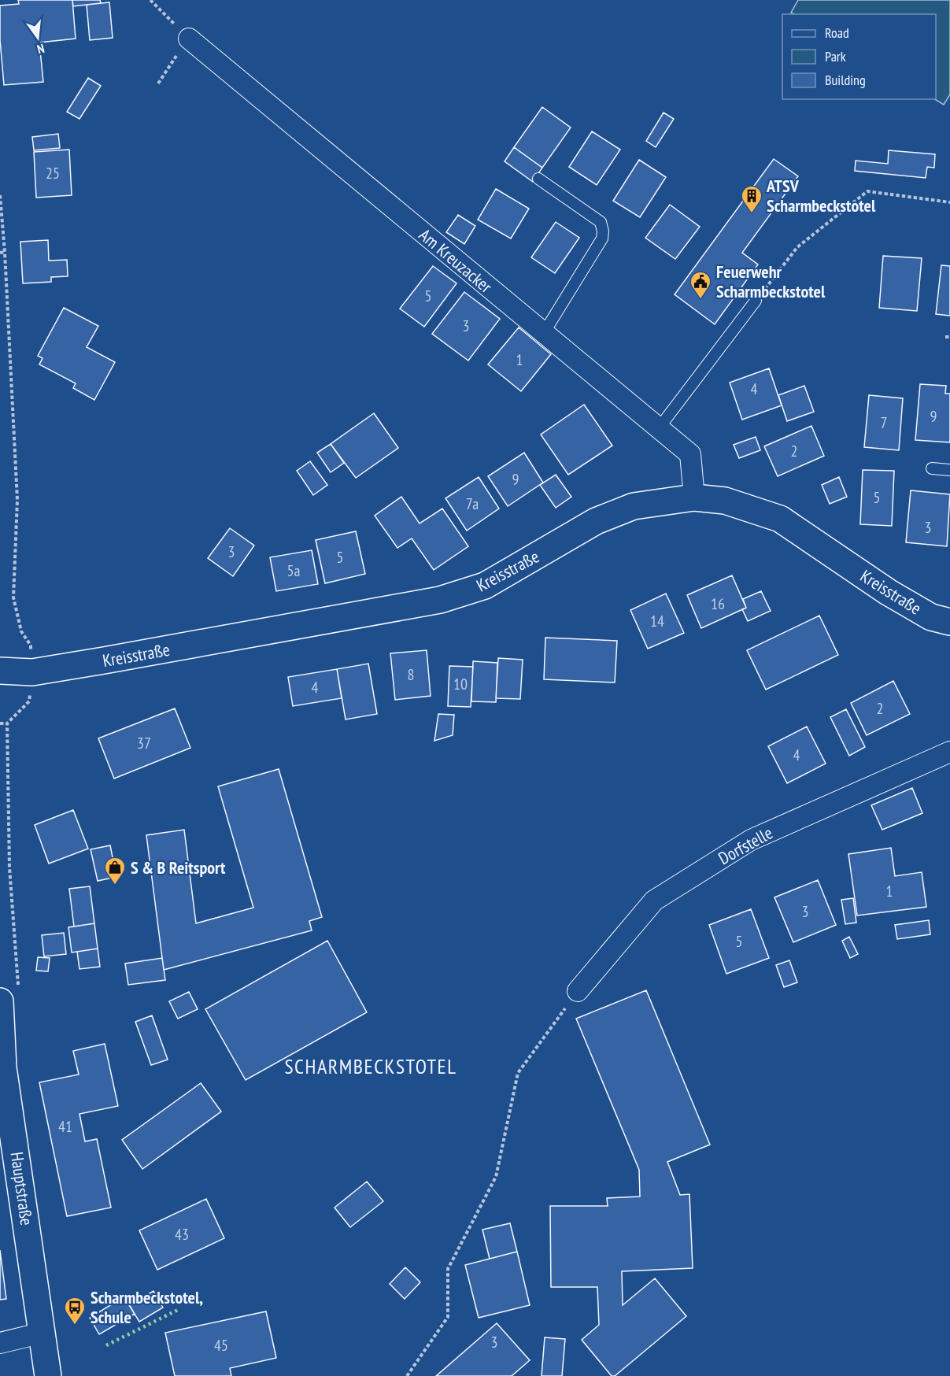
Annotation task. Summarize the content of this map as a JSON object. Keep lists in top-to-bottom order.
{
  "streets": {
    "street": [
      "Am Kreuzacker",
      "Kreisstraße",
      "Dorfstelle",
      "Hauptstraße"
    ]
  },
  "crossings": [
    ["Am Kreuzacker", "Kreisstraße"]
  ],
  "districts": ["SCHARMBECKSTOTEL"],
  "places": {
    "building": ["ATSV Scharmbeckstotel"],
    "public building": ["Feuerwehr Scharmbeckstotel"],
    "shop": ["S & B Reitsport"],
    "bus stop": ["Scharmbeckstotel, Schule"]
  },
  "house_numbers": [
    "25",
    "5",
    "3",
    "1",
    "4",
    "9",
    "7",
    "2",
    "9",
    "5",
    "7a",
    "3",
    "3",
    "5",
    "5a",
    "16",
    "14",
    "8",
    "10",
    "4",
    "2",
    "37",
    "4",
    "1",
    "3",
    "5",
    "41",
    "43",
    "3",
    "45"
  ],
  "legend": ["Road", "Park", "Building"],
  "north": "bottom"
}
